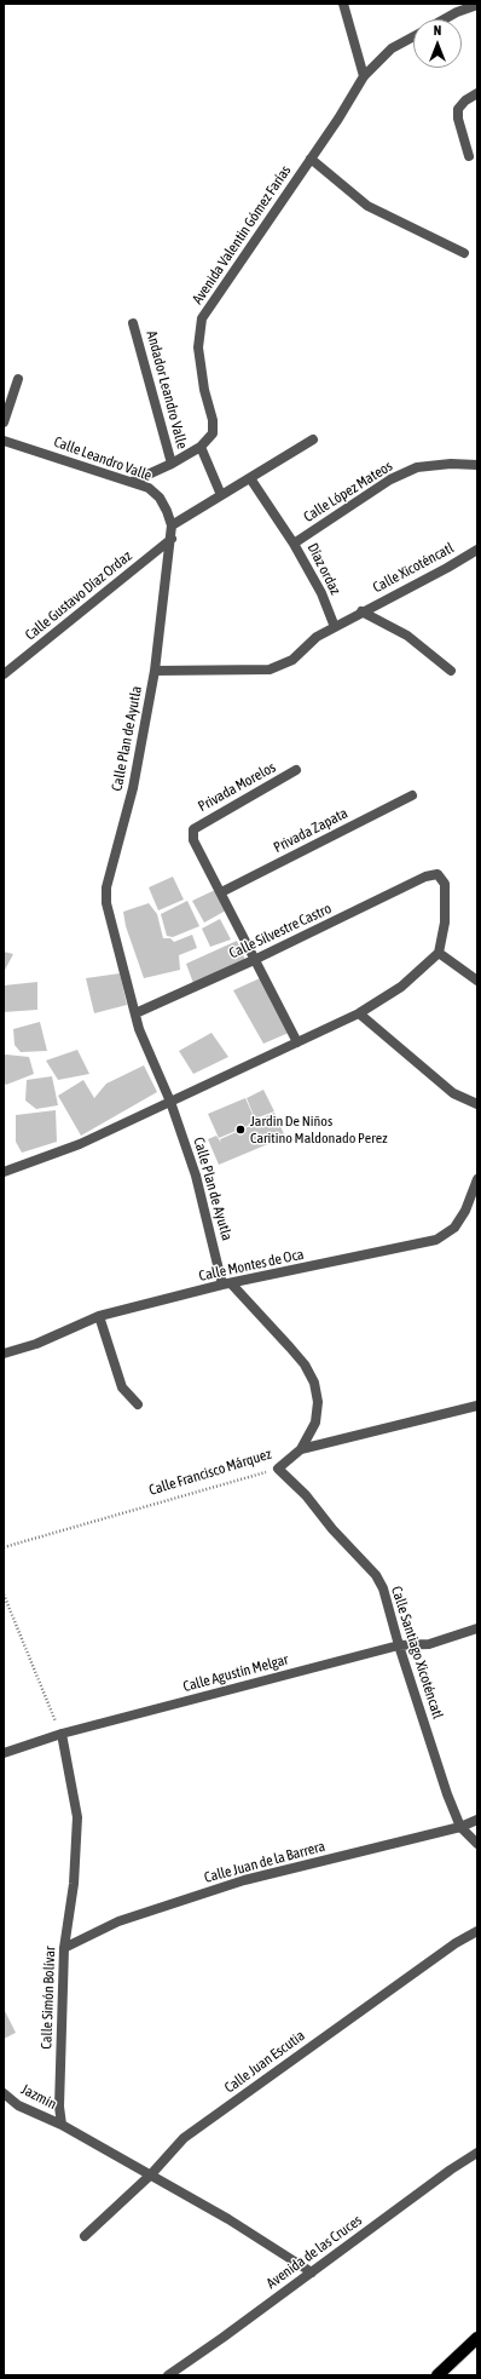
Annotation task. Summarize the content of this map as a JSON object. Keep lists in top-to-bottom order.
{
  "streets": {
    "street": [
      "Avenida Valentin Gómez Farías",
      "Andador Leandro Valle",
      "Calle Leandro Valle",
      "Calle López Mateos",
      "Calle Xicoténcatl",
      "Díaz ordaz",
      "Calle Gustavo Díaz Ordaz",
      "Calle Plan de Ayutla",
      "Privada Morelos",
      "Privada Zapata",
      "Calle Silvestre Castro",
      "Calle Montes de Oca",
      "Calle Francisco Márquez",
      "Calle Santiago Xicoténcatl",
      "Calle Agustín Melgar",
      "Calle Juan de la Barrera",
      "Calle Simón Bolívar",
      "Calle Juan Escutia",
      "Jazmin",
      "Avenida de las Cruces"
    ]
  },
  "crossings": [
    ["Avenida Valentin Gómez Farías", "Andador Leandro Valle"],
    ["Avenida Valentin Gómez Farías", "Calle Leandro Valle"],
    ["Calle Leandro Valle", "Calle Gustavo Díaz Ordaz"],
    ["Calle Leandro Valle", "Calle Plan de Ayutla"],
    ["Calle López Mateos", "Díaz ordaz"],
    ["Calle Xicoténcatl", "Calle Plan de Ayutla"],
    ["Díaz ordaz", "Calle Plan de Ayutla"],
    ["Calle Plan de Ayutla", "Calle Silvestre Castro"],
    ["Calle Plan de Ayutla", "Calle Montes de Oca"],
    ["Calle Plan de Ayutla", "Calle Francisco Márquez"],
    ["Privada Morelos", "Privada Zapata"],
    ["Calle Francisco Márquez", "Calle Santiago Xicoténcatl"],
    ["Calle Santiago Xicoténcatl", "Calle Agustín Melgar"],
    ["Calle Santiago Xicoténcatl", "Calle Juan de la Barrera"],
    ["Calle Agustín Melgar", "Calle Simón Bolívar"],
    ["Calle Juan de la Barrera", "Calle Simón Bolívar"],
    ["Calle Simón Bolívar", "Jazmin"]
  ],
  "places": ["Jardin De Niños Caritino Maldonado Perez"],
  "north": "top"
}
